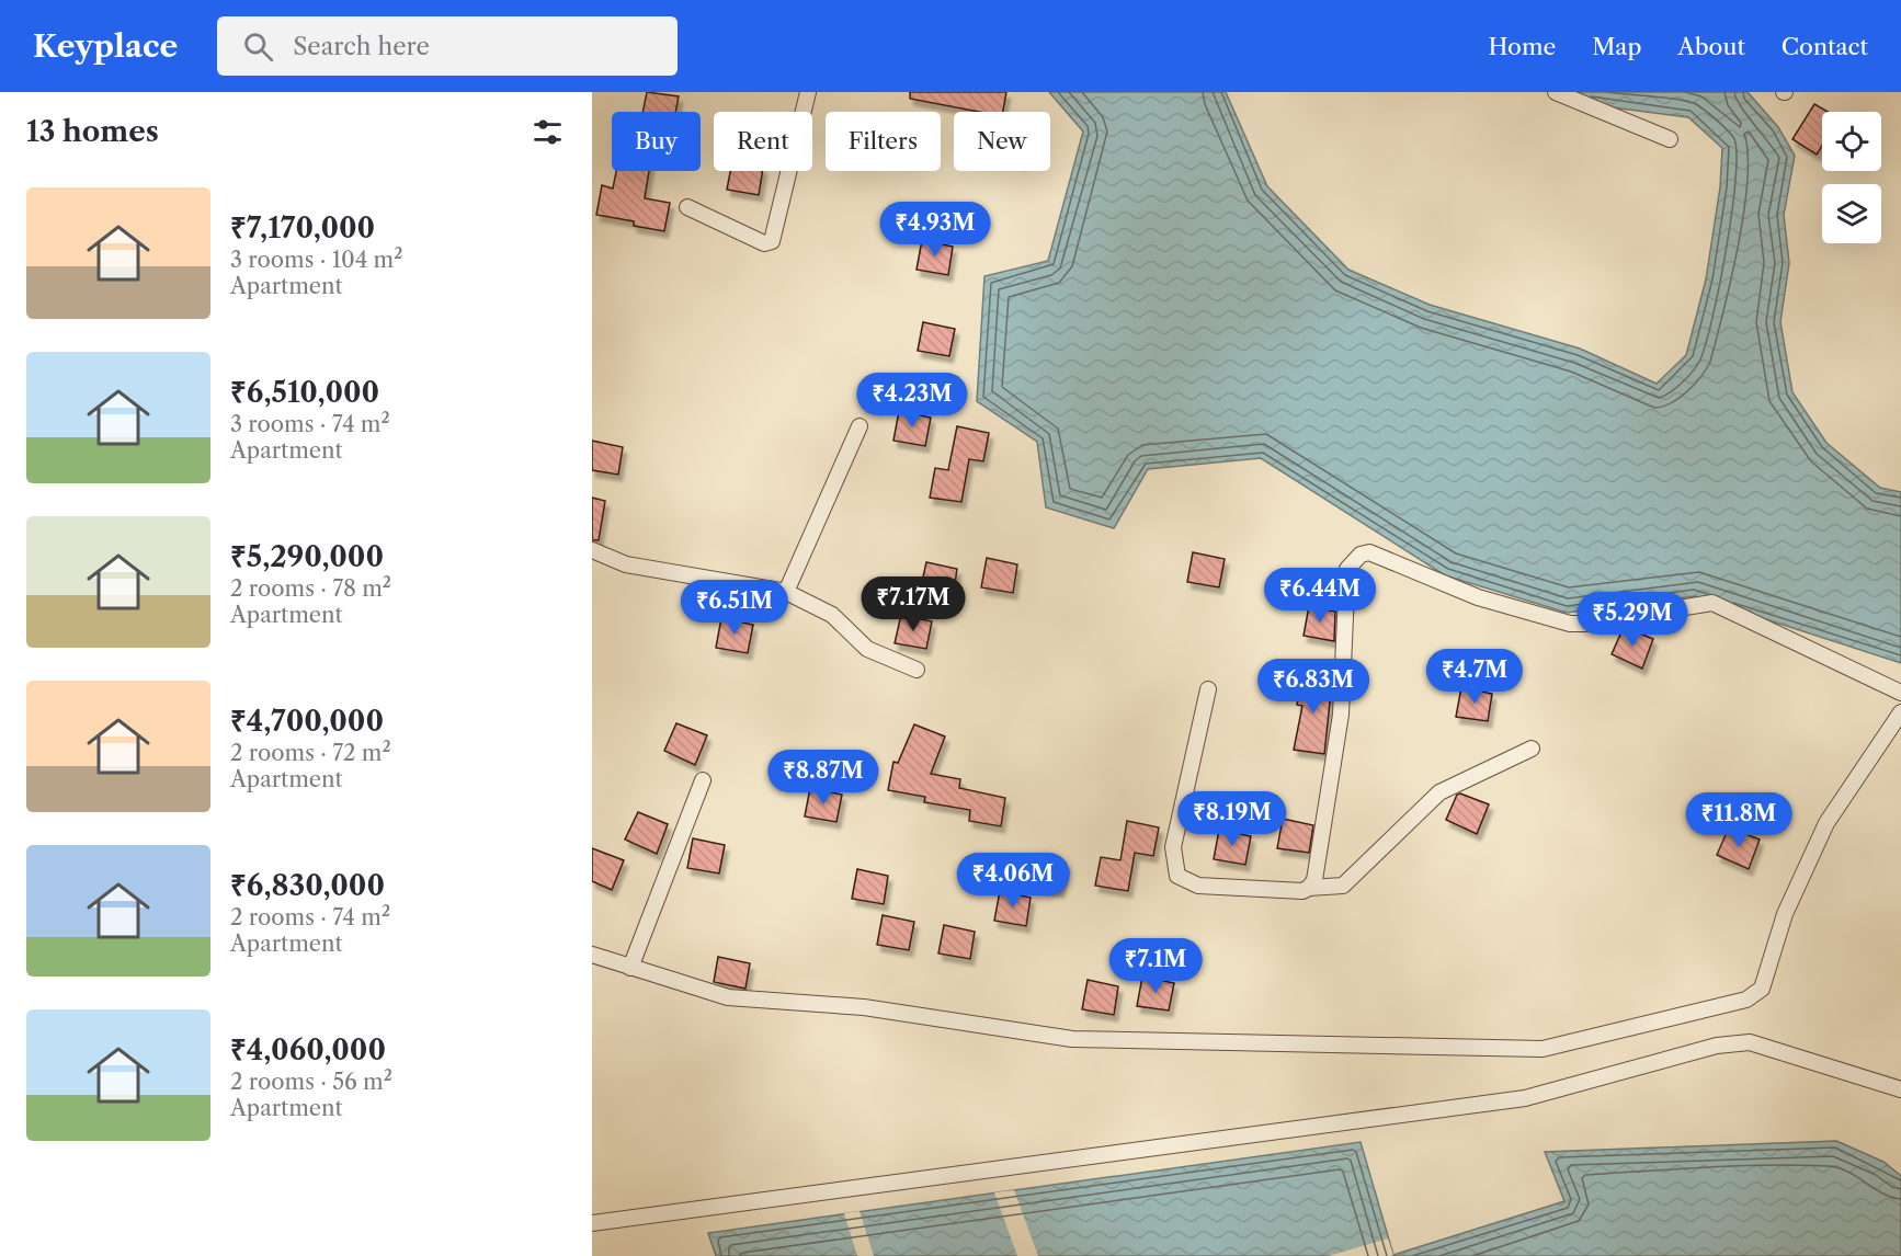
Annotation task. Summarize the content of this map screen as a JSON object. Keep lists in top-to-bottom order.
{
  "page": {
    "header": "Keyplace",
    "search": "Search here",
    "nav": [
      "Home",
      "Map",
      "About",
      "Contact"
    ],
    "heading": "13 homes",
    "chip": [
      "Buy",
      "Rent",
      "Filters",
      "New"
    ],
    "list": [
      {
        "name": "₹7,170,000",
        "note": "3 rooms · 104 m² · Apartment"
      },
      {
        "name": "₹6,510,000",
        "note": "3 rooms · 74 m² · Apartment"
      },
      {
        "name": "₹5,290,000",
        "note": "2 rooms · 78 m² · Apartment"
      },
      {
        "name": "₹4,700,000",
        "note": "2 rooms · 72 m² · Apartment"
      },
      {
        "name": "₹6,830,000",
        "note": "2 rooms · 74 m² · Apartment"
      },
      {
        "name": "₹4,060,000",
        "note": "2 rooms · 56 m² · Apartment"
      }
    ],
    "price": [
      "₹4.93M",
      "₹4.23M",
      "₹6.44M",
      "₹7.17M",
      "₹6.51M",
      "₹5.29M",
      "₹4.7M",
      "₹6.83M",
      "₹8.87M",
      "₹8.19M",
      "₹11.8M",
      "₹4.06M",
      "₹7.1M"
    ]
  }
}
